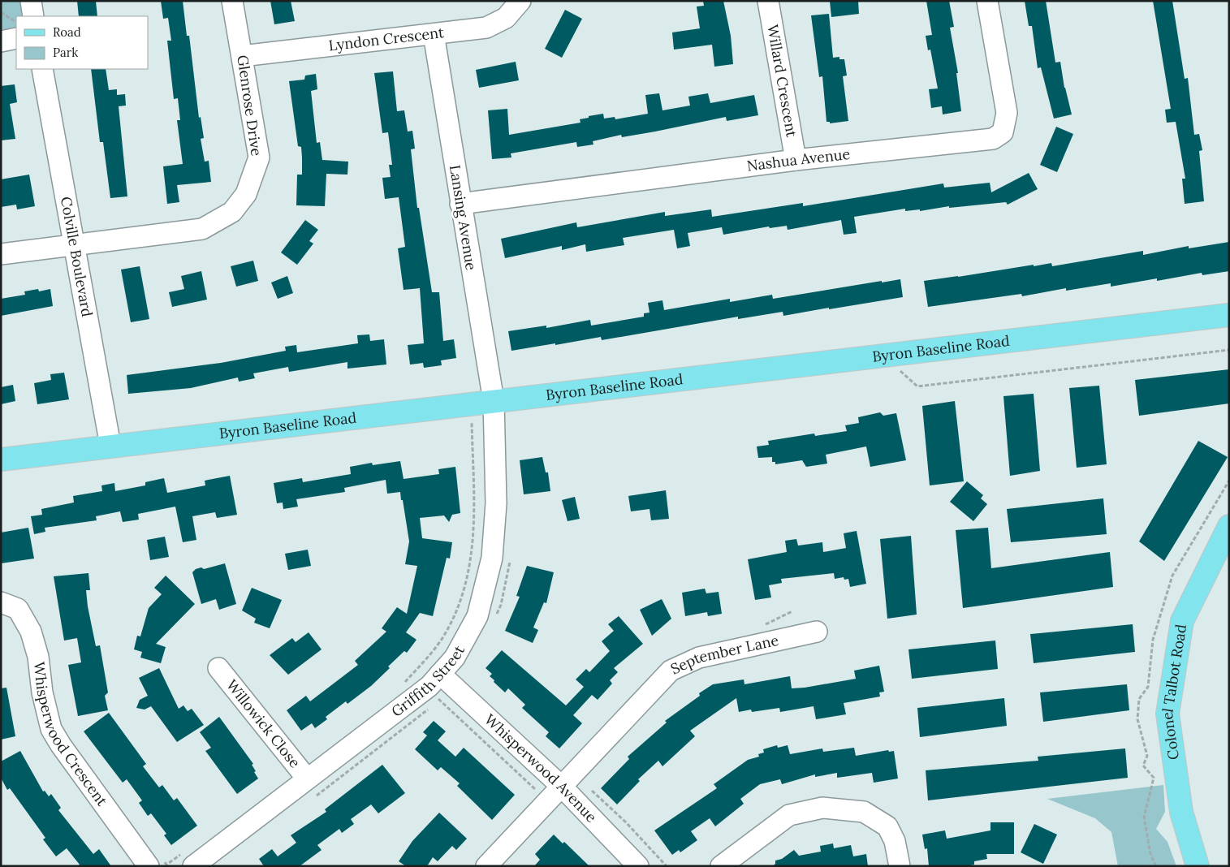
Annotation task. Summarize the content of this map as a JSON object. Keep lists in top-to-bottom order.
{
  "streets": {
    "main road": ["Byron Baseline Road", "Colonel Talbot Road"],
    "street": [
      "Lyndon Crescent",
      "Willard Crescent",
      "Glenrose Drive",
      "Nashua Avenue",
      "Lansing Avenue",
      "Colville Boulevard",
      "September Lane",
      "Griffith Street",
      "Willowick Close",
      "Whisperwood Crescent",
      "Whisperwood Avenue"
    ]
  },
  "crossings": [
    ["Lyndon Crescent", "Glenrose Drive"],
    ["Lyndon Crescent", "Lansing Avenue"],
    ["Willard Crescent", "Nashua Avenue"],
    ["Glenrose Drive", "Colville Boulevard"],
    ["Nashua Avenue", "Lansing Avenue"],
    ["Lansing Avenue", "Byron Baseline Road"],
    ["Lansing Avenue", "Griffith Street"],
    ["Colville Boulevard", "Byron Baseline Road"],
    ["Byron Baseline Road", "Griffith Street"],
    ["September Lane", "Whisperwood Avenue"],
    ["Griffith Street", "Willowick Close"],
    ["Griffith Street", "Whisperwood Avenue"]
  ],
  "legend": ["Road", "Park"]
}
